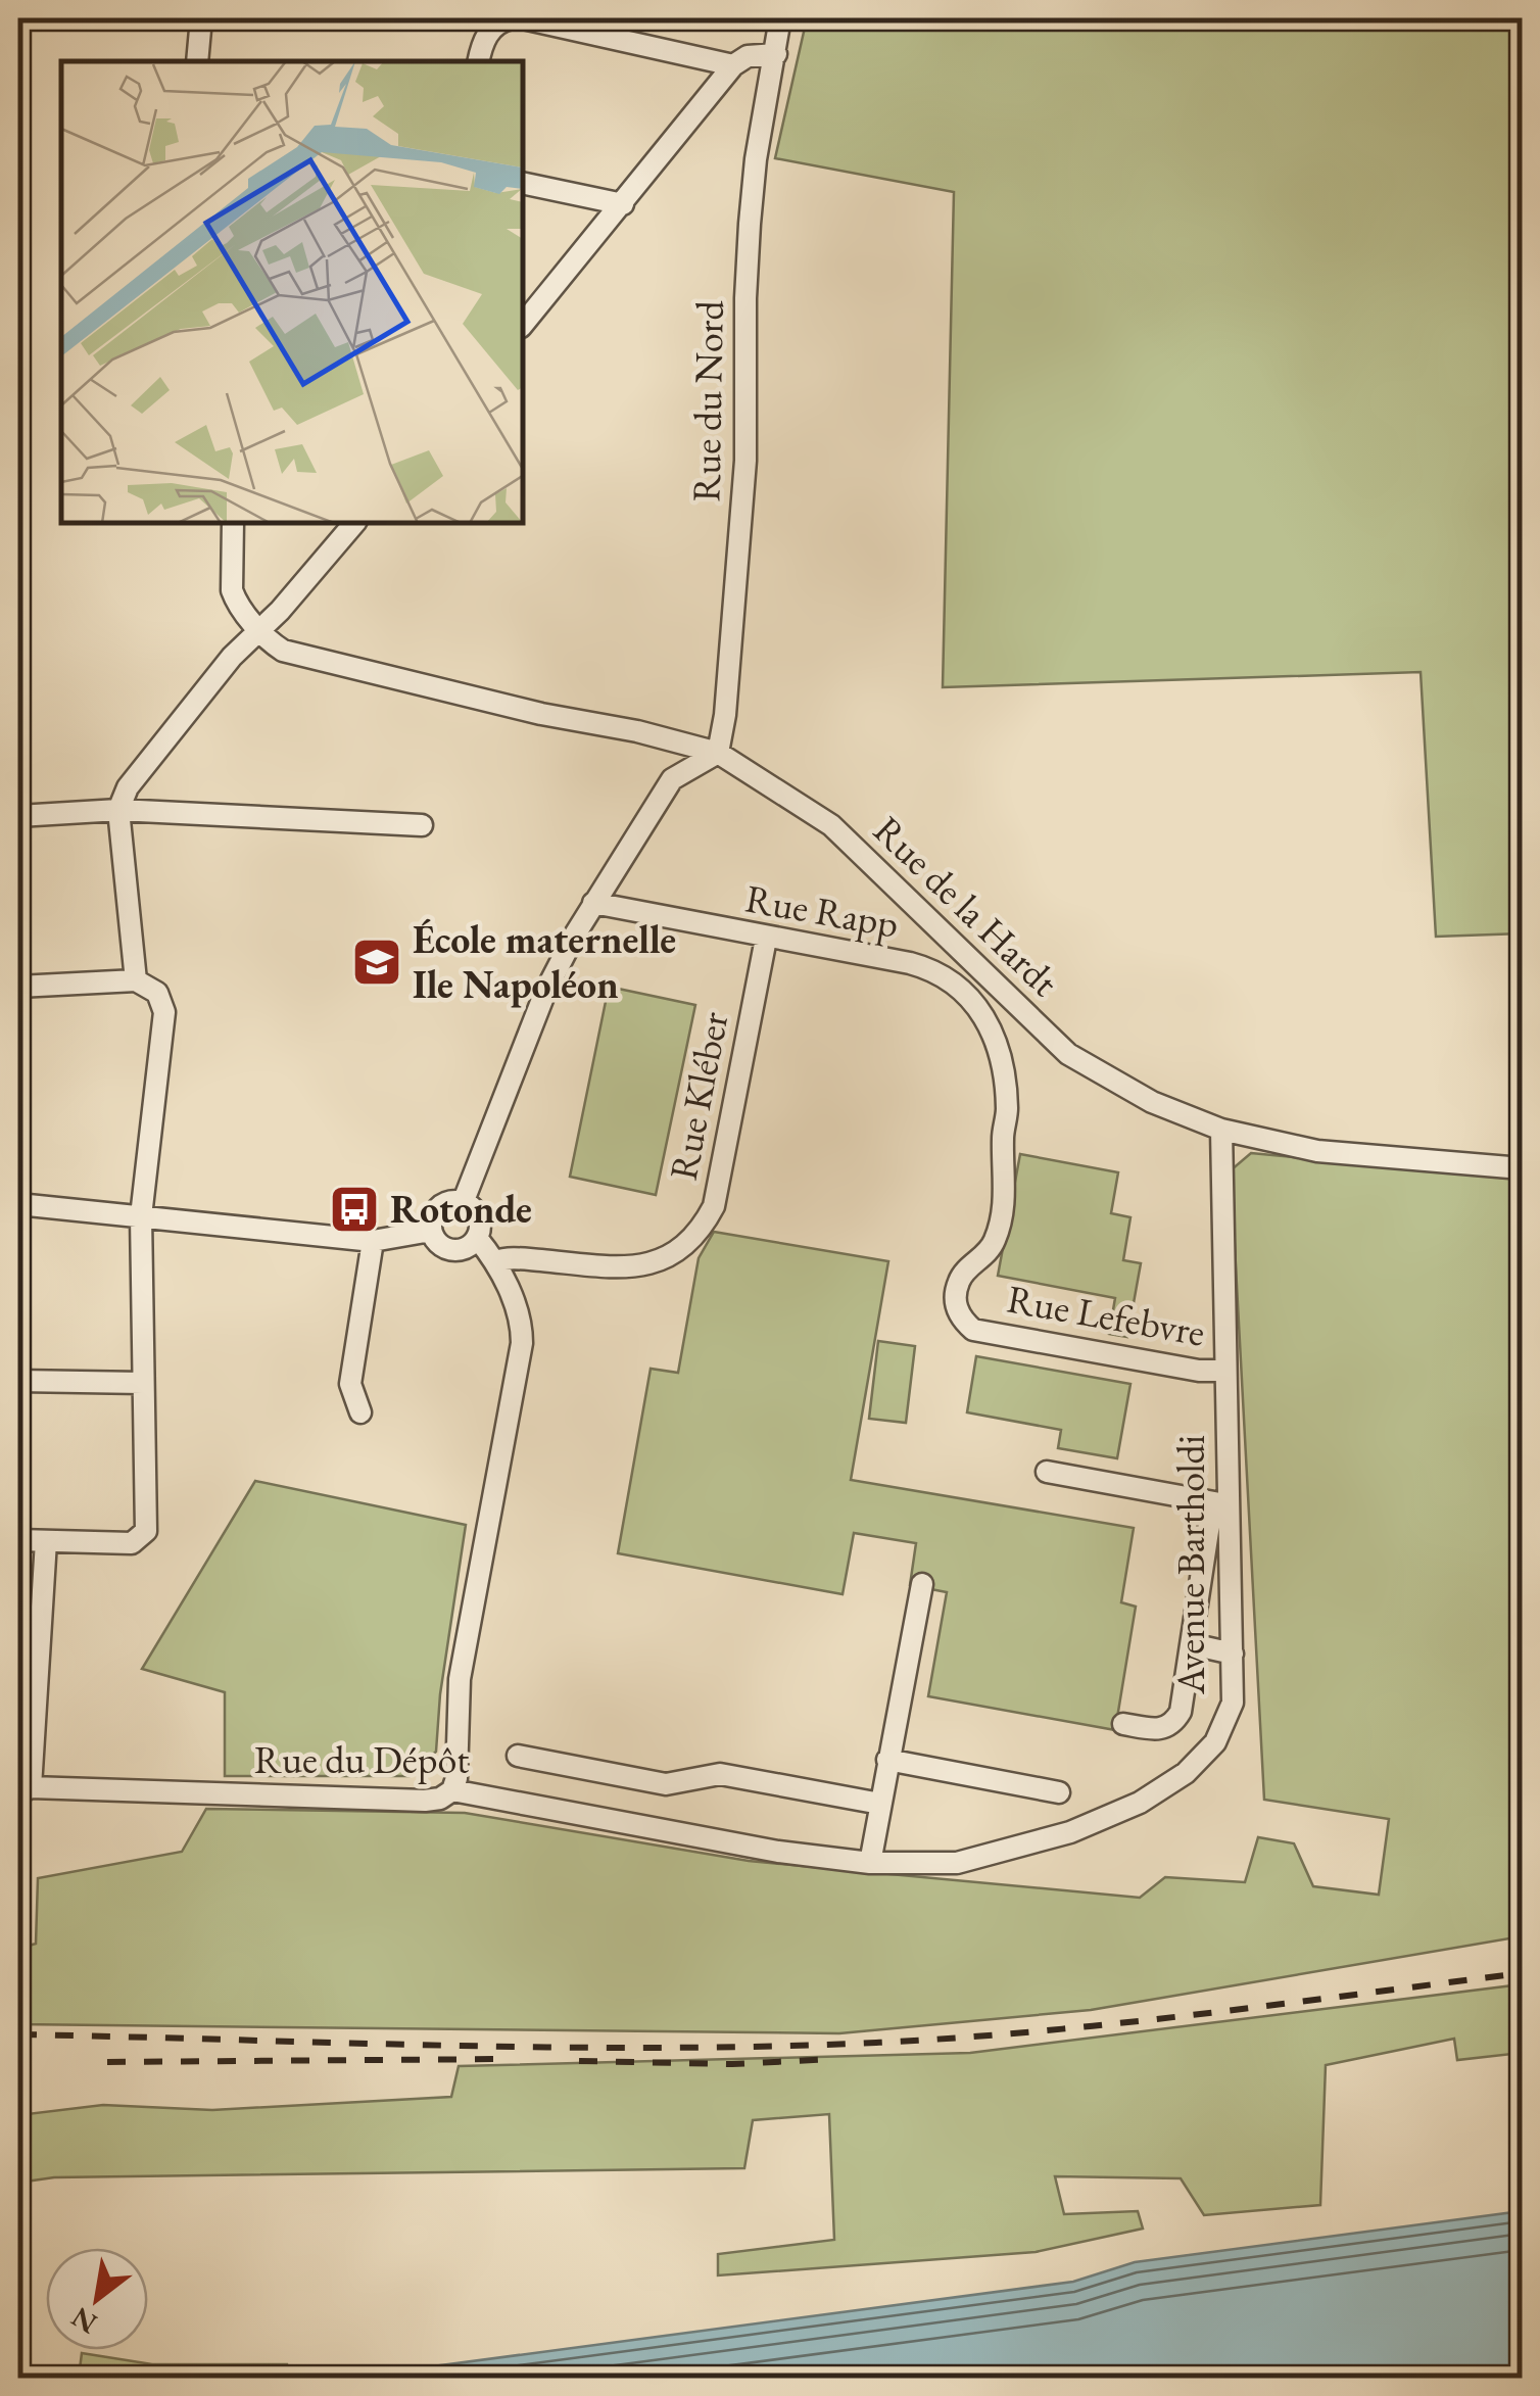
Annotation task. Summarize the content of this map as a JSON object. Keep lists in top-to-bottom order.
{
  "streets": {
    "street": [
      "Rue du Nord",
      "Rue de la Hardt",
      "Rue Rapp",
      "Rue Kléber",
      "Rue Lefebvre",
      "Avenue Bartholdi",
      "Rue du Dépôt"
    ]
  },
  "crossings": [
    ["Rue du Nord", "Rue de la Hardt"],
    ["Rue de la Hardt", "Avenue Bartholdi"],
    ["Rue Rapp", "Rue Kléber"],
    ["Rue Rapp", "Rue Lefebvre"],
    ["Rue Lefebvre", "Avenue Bartholdi"],
    ["Avenue Bartholdi", "Rue du Dépôt"]
  ],
  "places": {
    "school or university": ["École maternelle Ile Napoléon"],
    "bus stop": ["Rotonde"]
  },
  "north": "bottom left"
}
